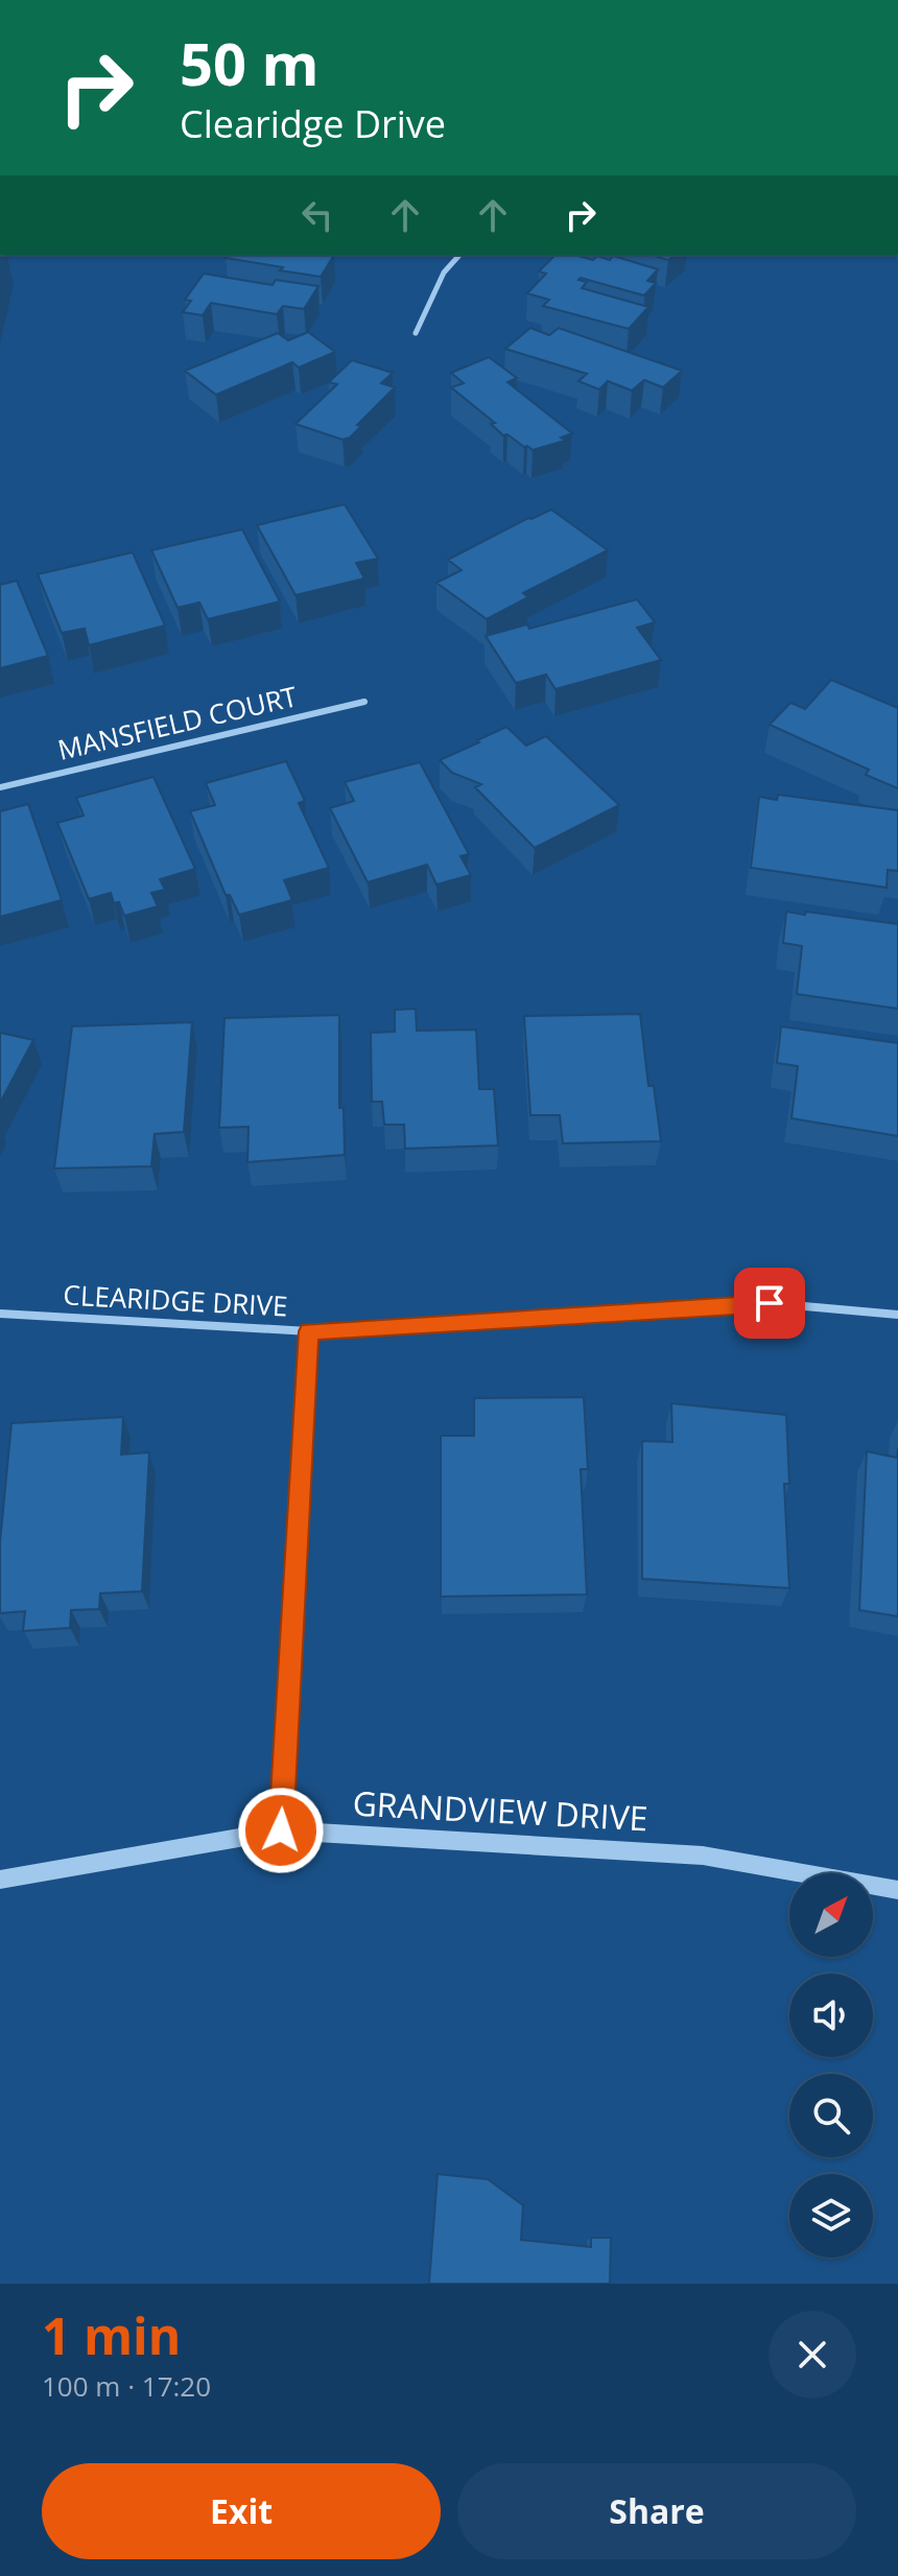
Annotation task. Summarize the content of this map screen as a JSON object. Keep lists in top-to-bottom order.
{
  "streets": {
    "street": ["MANSFIELD COURT", "CLEARIDGE DRIVE", "GRANDVIEW DRIVE"]
  },
  "north": "top right",
  "page": {
    "turn": ["50 m", "Clearidge Drive"],
    "heading": ["1 min", "100 m · 17:20"],
    "buttons": ["Exit", "Share"]
  }
}
